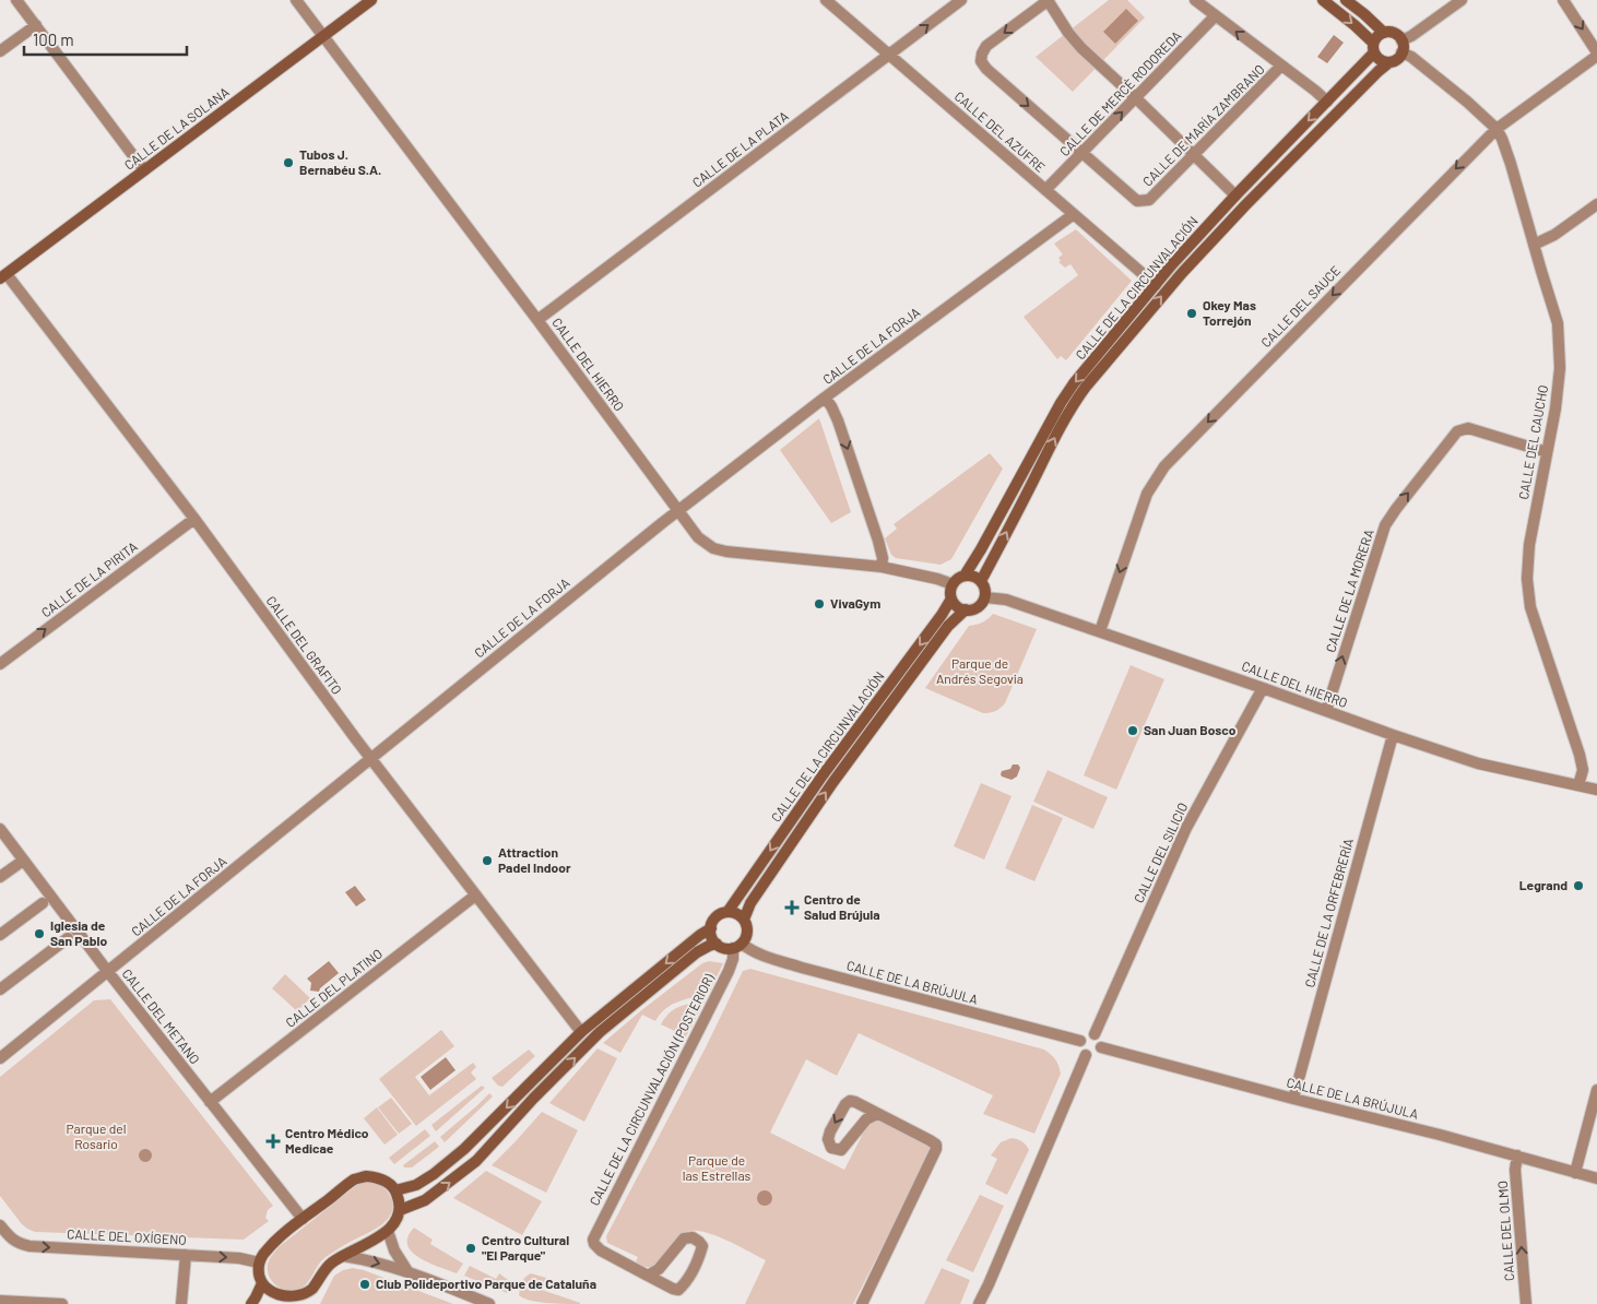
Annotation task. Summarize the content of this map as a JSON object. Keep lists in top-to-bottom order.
{
  "streets": {
    "street": [
      "CALLE DE MERCÈ RODOREDA",
      "CALLE DE MARÍA ZAMBRANO",
      "CALLE DE LA SOLANA",
      "CALLE DEL AZUFRE",
      "CALLE DE LA PLATA",
      "CALLE DE LA CIRCUNVALACIÓN",
      "CALLE DEL SAUCE",
      "CALLE DE LA FORJA",
      "CALLE DEL HIERRO",
      "CALLE DEL CAUCHO",
      "CALLE DE LA PIRITA",
      "CALLE DE LA MORERA",
      "CALLE DEL GRAFITO",
      "CALLE DEL SILICIO",
      "CALLE DE LA ORFEBRERÍA",
      "CALLE DE LA BRÚJULA",
      "CALLE DEL PLATINO",
      "CALLE DEL METANO",
      "CALLE DE LA CIRCUNVALACIÓN (POSTERIOR)",
      "CALLE DEL OLMO",
      "CALLE DEL OXÍGENO"
    ]
  },
  "crossings": [
    ["CALLE DE MERCÈ RODOREDA", "CALLE DE MARÍA ZAMBRANO"],
    ["CALLE DE MERCÈ RODOREDA", "CALLE DEL AZUFRE"],
    ["CALLE DE LA SOLANA", "CALLE DEL HIERRO"],
    ["CALLE DE LA SOLANA", "CALLE DEL GRAFITO"],
    ["CALLE DEL AZUFRE", "CALLE DE LA PLATA"],
    ["CALLE DEL AZUFRE", "CALLE DE LA CIRCUNVALACIÓN"],
    ["CALLE DEL AZUFRE", "CALLE DE LA FORJA"],
    ["CALLE DE LA PLATA", "CALLE DEL HIERRO"],
    ["CALLE DE LA CIRCUNVALACIÓN", "CALLE DEL HIERRO"],
    ["CALLE DE LA CIRCUNVALACIÓN", "CALLE DEL CAUCHO"],
    ["CALLE DE LA CIRCUNVALACIÓN", "CALLE DE LA BRÚJULA"],
    ["CALLE DE LA CIRCUNVALACIÓN", "CALLE DE LA CIRCUNVALACIÓN (POSTERIOR)"],
    ["CALLE DEL SAUCE", "CALLE DEL HIERRO"],
    ["CALLE DEL SAUCE", "CALLE DEL CAUCHO"],
    ["CALLE DE LA FORJA", "CALLE DEL HIERRO"],
    ["CALLE DE LA FORJA", "CALLE DEL GRAFITO"],
    ["CALLE DE LA FORJA", "CALLE DEL METANO"],
    ["CALLE DEL HIERRO", "CALLE DEL CAUCHO"],
    ["CALLE DEL HIERRO", "CALLE DE LA MORERA"],
    ["CALLE DEL HIERRO", "CALLE DEL SILICIO"],
    ["CALLE DEL HIERRO", "CALLE DE LA ORFEBRERÍA"],
    ["CALLE DEL CAUCHO", "CALLE DE LA MORERA"],
    ["CALLE DE LA PIRITA", "CALLE DEL GRAFITO"],
    ["CALLE DEL GRAFITO", "CALLE DEL PLATINO"],
    ["CALLE DEL SILICIO", "CALLE DE LA BRÚJULA"],
    ["CALLE DE LA ORFEBRERÍA", "CALLE DE LA BRÚJULA"],
    ["CALLE DE LA BRÚJULA", "CALLE DE LA CIRCUNVALACIÓN (POSTERIOR)"],
    ["CALLE DE LA BRÚJULA", "CALLE DEL OLMO"],
    ["CALLE DEL PLATINO", "CALLE DEL METANO"]
  ],
  "one_way": [
    "CALLE DEL SAUCE",
    "CALLE DE LA PIRITA",
    "CALLE DE LA MORERA",
    "CALLE DEL OLMO",
    "CALLE DEL OXÍGENO"
  ],
  "parks": ["Parque de Andrés Segovia", "Parque del Rosario", "Parque de las Estrellas"],
  "places": {
    "other": [
      "Tubos J. Bernabéu S.A.",
      "Okey Mas Torrejón",
      "VivaGym",
      "San Juan Bosco",
      "Attraction Padel Indoor",
      "Legrand",
      "Iglesia de San Pablo",
      "Centro Cultural \"El Parque\"",
      "Club Polideportivo Parque de Cataluña"
    ],
    "health": ["Centro de Salud Brújula", "Centro Médico Medicae"]
  },
  "scale_bar": "100 m"
}
